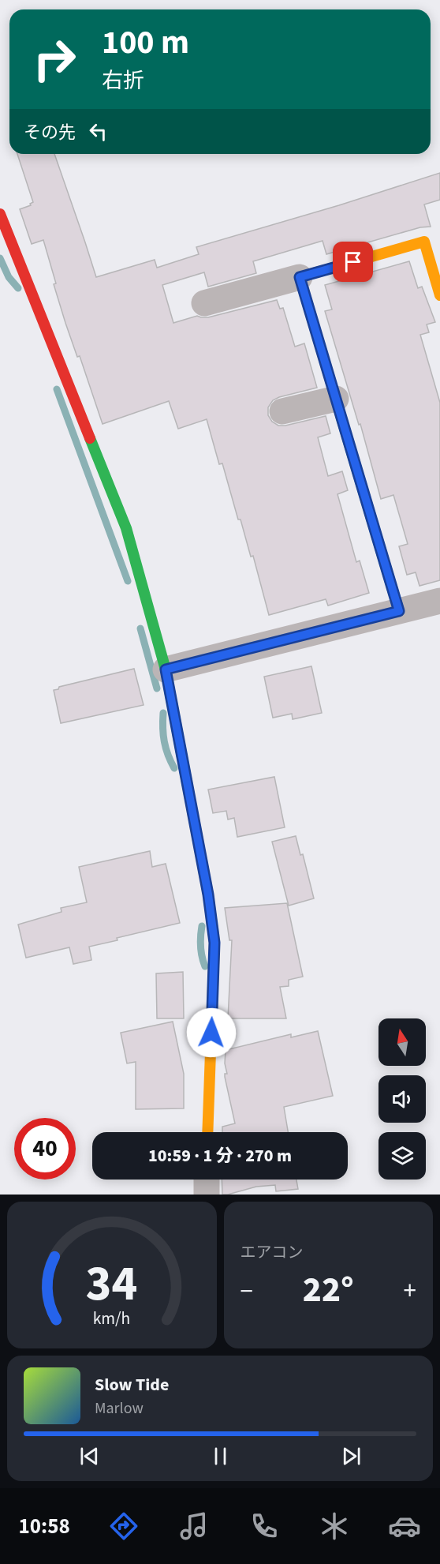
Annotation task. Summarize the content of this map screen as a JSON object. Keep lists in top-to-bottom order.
{
  "north": "top",
  "page": {
    "turn": ["100 m", "右折"],
    "then": "その先",
    "limit": "40",
    "trip": "10:59 · 1 分 · 270 m",
    "tile": "エアコン",
    "heat": ["−", "22°", "+"],
    "song": ["Slow Tide", "Marlow"],
    "tabs": "10:58",
    "gauge": ["34", "km/h"]
  }
}
